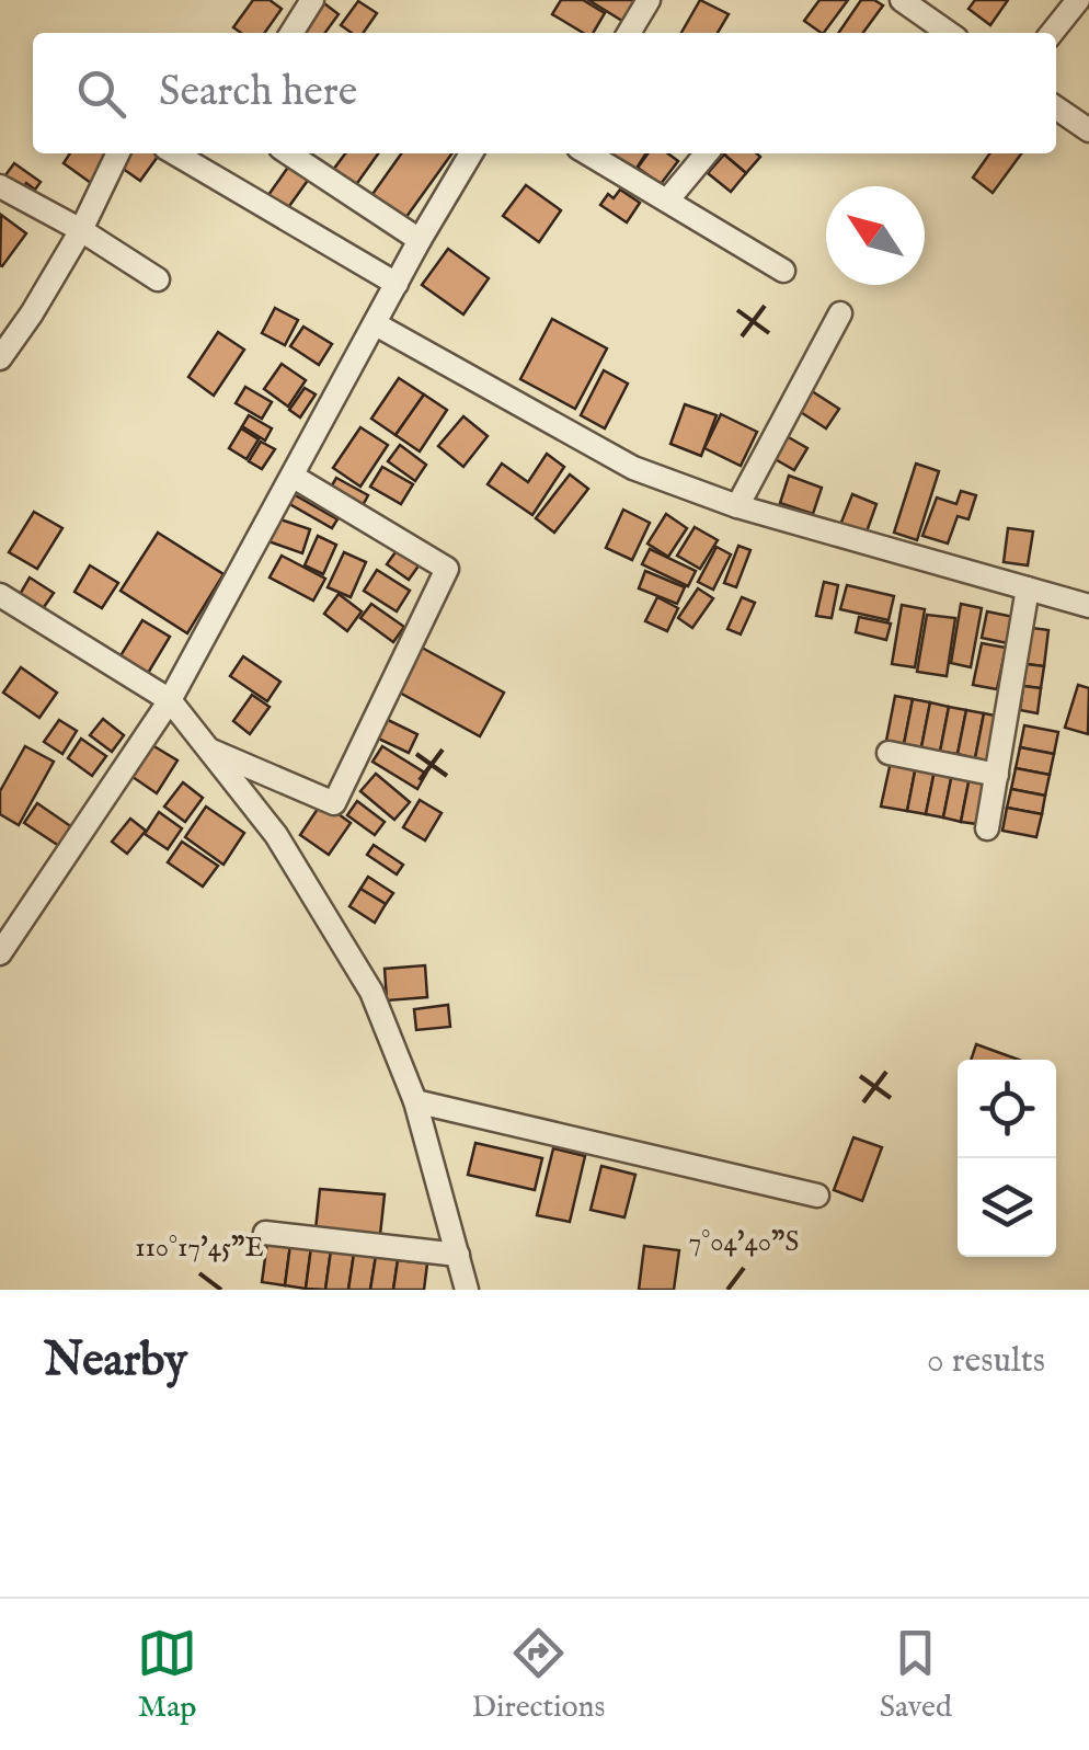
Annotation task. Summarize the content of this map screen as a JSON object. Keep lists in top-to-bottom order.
{
  "north": "top left",
  "page": {
    "search": "Search here",
    "heading": ["Nearby", "0 results"],
    "nav": ["Map", "Directions", "Saved"]
  },
  "coordinates": ["7°04'40\"S", "110°17'45\"E"]
}
